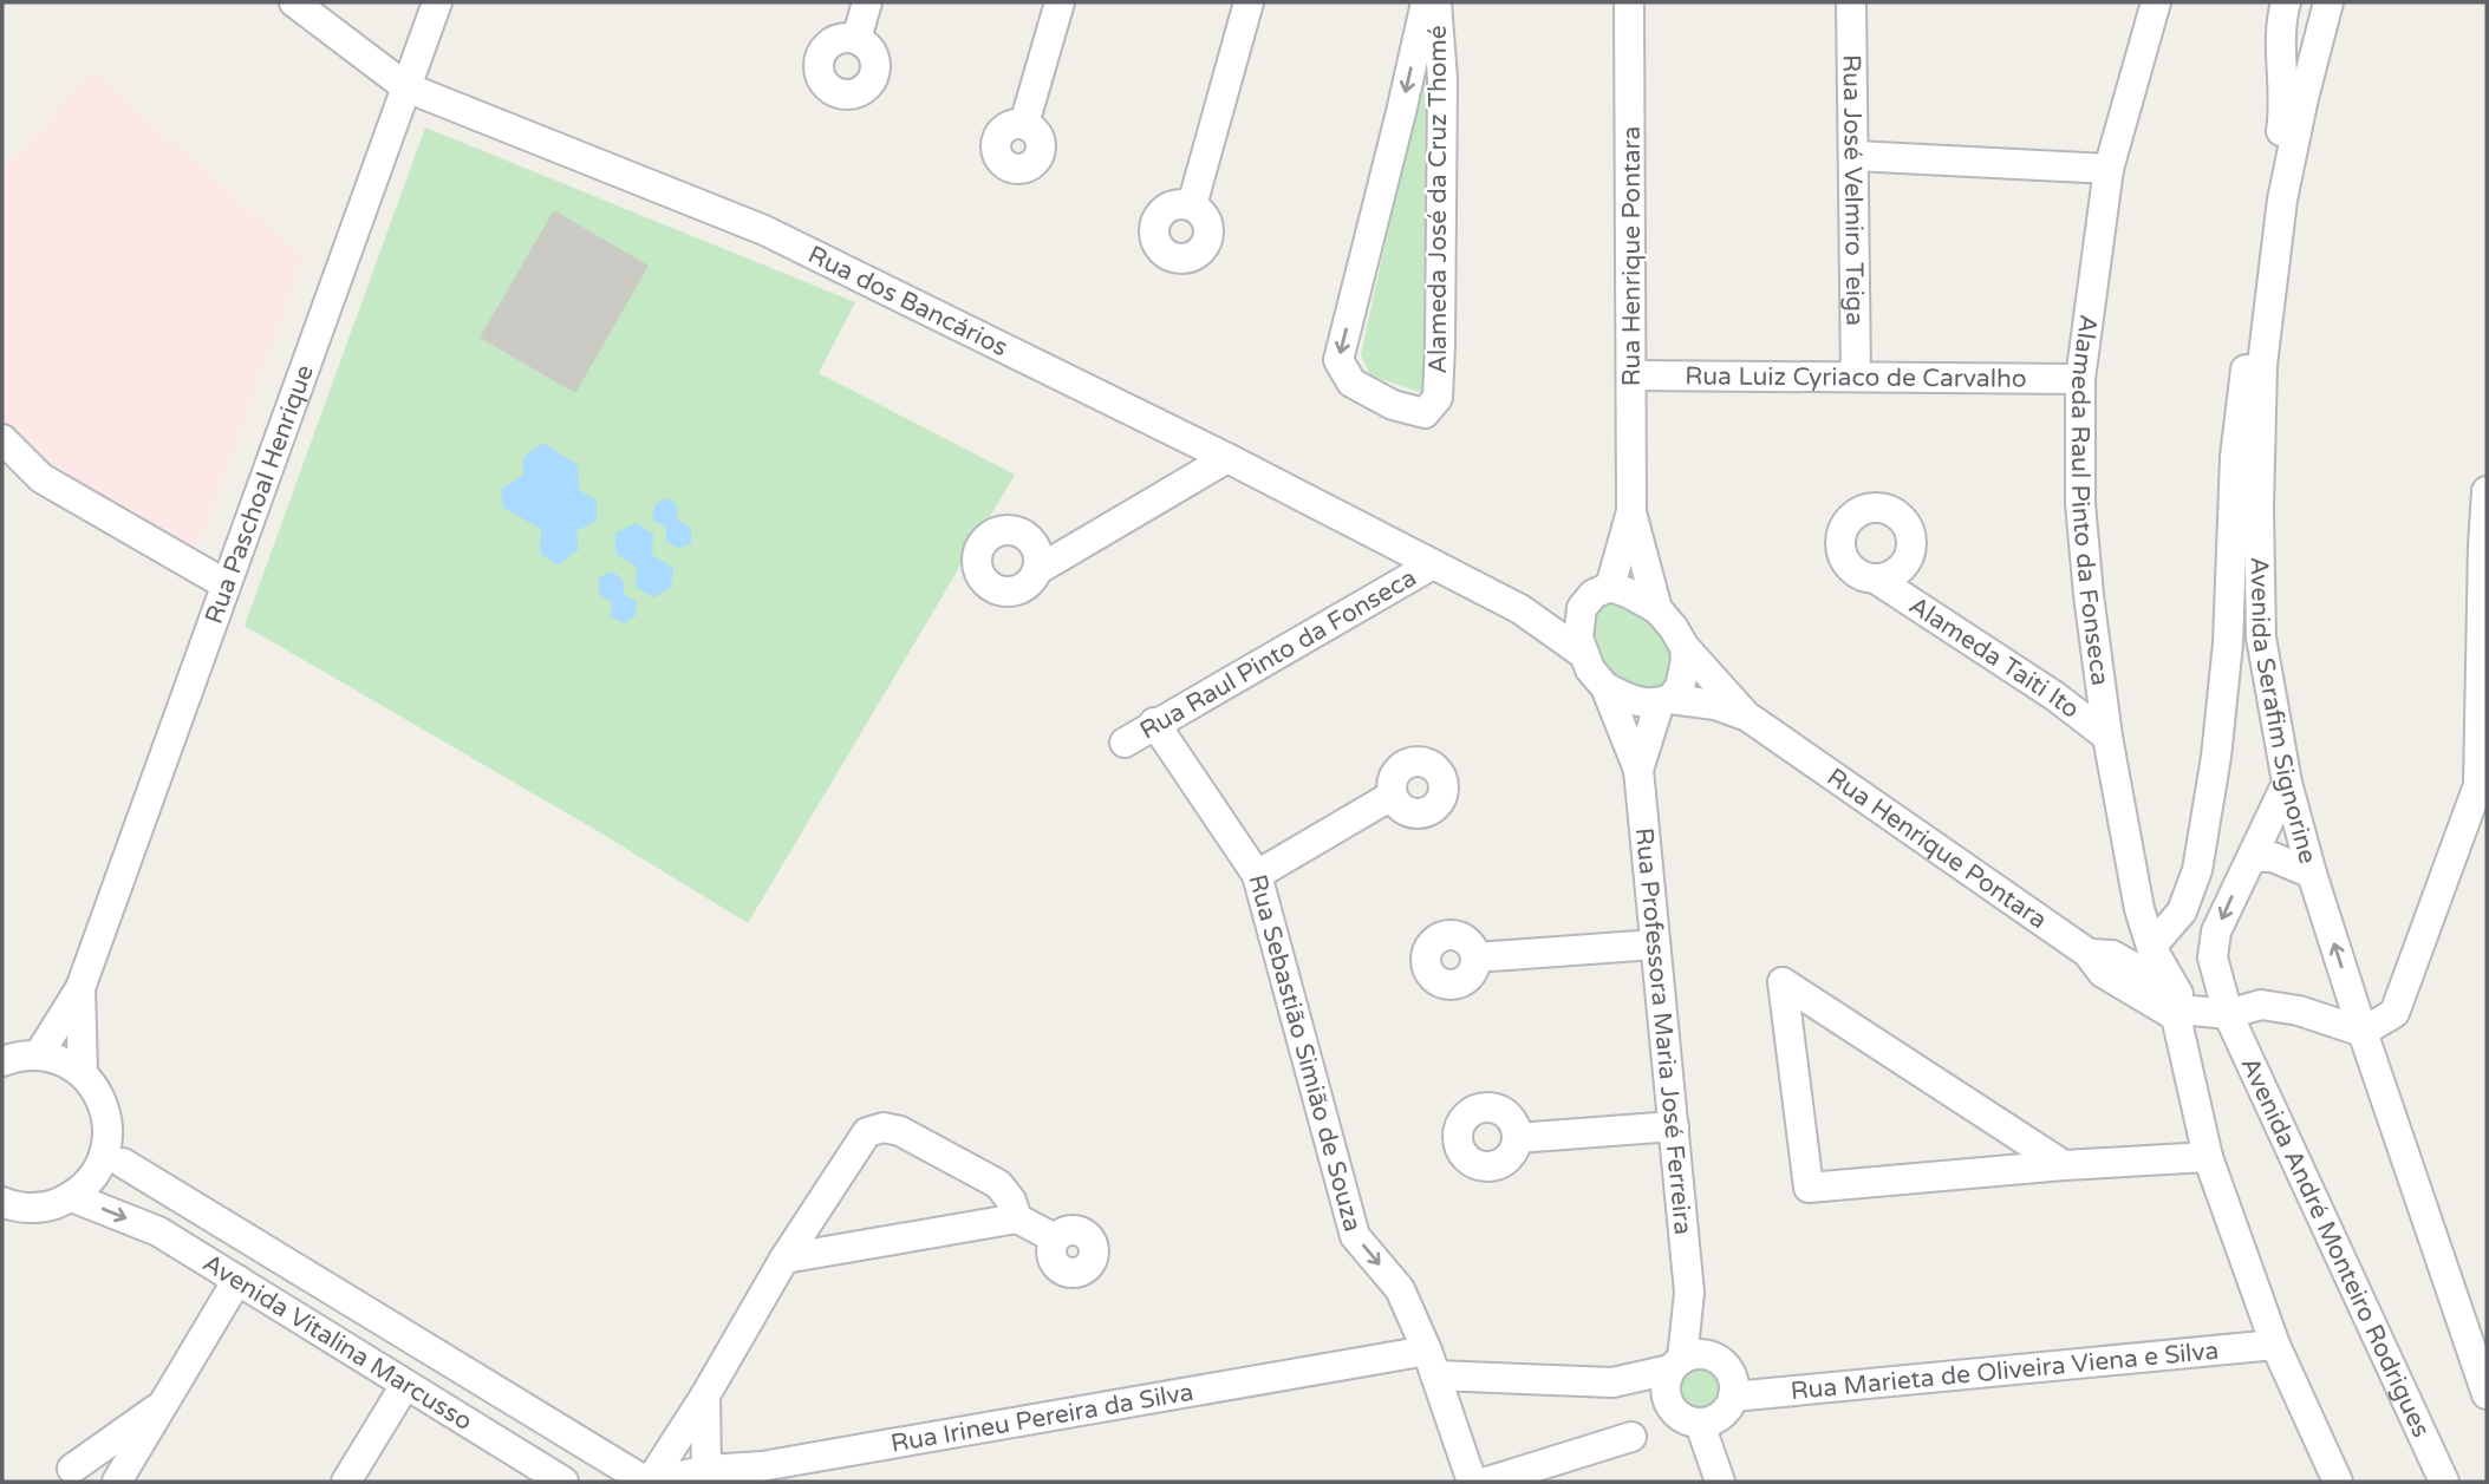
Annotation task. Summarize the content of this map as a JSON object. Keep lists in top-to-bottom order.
{
  "streets": {
    "street": [
      "Rua José Velmiro Teiga",
      "Alameda José da Cruz Thomé",
      "Rua Henrique Pontara",
      "Rua dos Bancários",
      "Rua Luiz Cyriaco de Carvalho",
      "Rua Paschoal Henrique",
      "Alameda Raul Pinto da Fonseca",
      "Rua Raul Pinto da Fonseca",
      "Alameda Taiti Ito",
      "Avenida Serafim Signorine",
      "Rua Professora Maria José Ferreira",
      "Rua Sebastião Simião de Souza",
      "Avenida André Monteiro Rodrigues",
      "Avenida Vitalina Marcusso",
      "Rua Marieta de Oliveira Viena e Silva",
      "Rua Irineu Pereira da Silva"
    ]
  },
  "crossings": [
    ["Rua José Velmiro Teiga", "Rua Luiz Cyriaco de Carvalho"],
    ["Rua Henrique Pontara", "Rua dos Bancários"],
    ["Rua Henrique Pontara", "Rua Luiz Cyriaco de Carvalho"],
    ["Rua Henrique Pontara", "Alameda Raul Pinto da Fonseca"],
    ["Rua Henrique Pontara", "Rua Professora Maria José Ferreira"],
    ["Rua dos Bancários", "Rua Paschoal Henrique"],
    ["Rua dos Bancários", "Rua Raul Pinto da Fonseca"],
    ["Rua dos Bancários", "Rua Professora Maria José Ferreira"],
    ["Rua Luiz Cyriaco de Carvalho", "Alameda Raul Pinto da Fonseca"],
    ["Alameda Raul Pinto da Fonseca", "Alameda Taiti Ito"],
    ["Alameda Raul Pinto da Fonseca", "Rua Marieta de Oliveira Viena e Silva"],
    ["Rua Raul Pinto da Fonseca", "Rua Sebastião Simião de Souza"],
    ["Avenida Serafim Signorine", "Avenida André Monteiro Rodrigues"],
    ["Rua Professora Maria José Ferreira", "Rua Marieta de Oliveira Viena e Silva"],
    ["Rua Professora Maria José Ferreira", "Rua Irineu Pereira da Silva"],
    ["Rua Sebastião Simião de Souza", "Rua Irineu Pereira da Silva"],
    ["Rua Marieta de Oliveira Viena e Silva", "Rua Irineu Pereira da Silva"]
  ],
  "one_way": ["Rua Sebastião Simião de Souza"]
}
